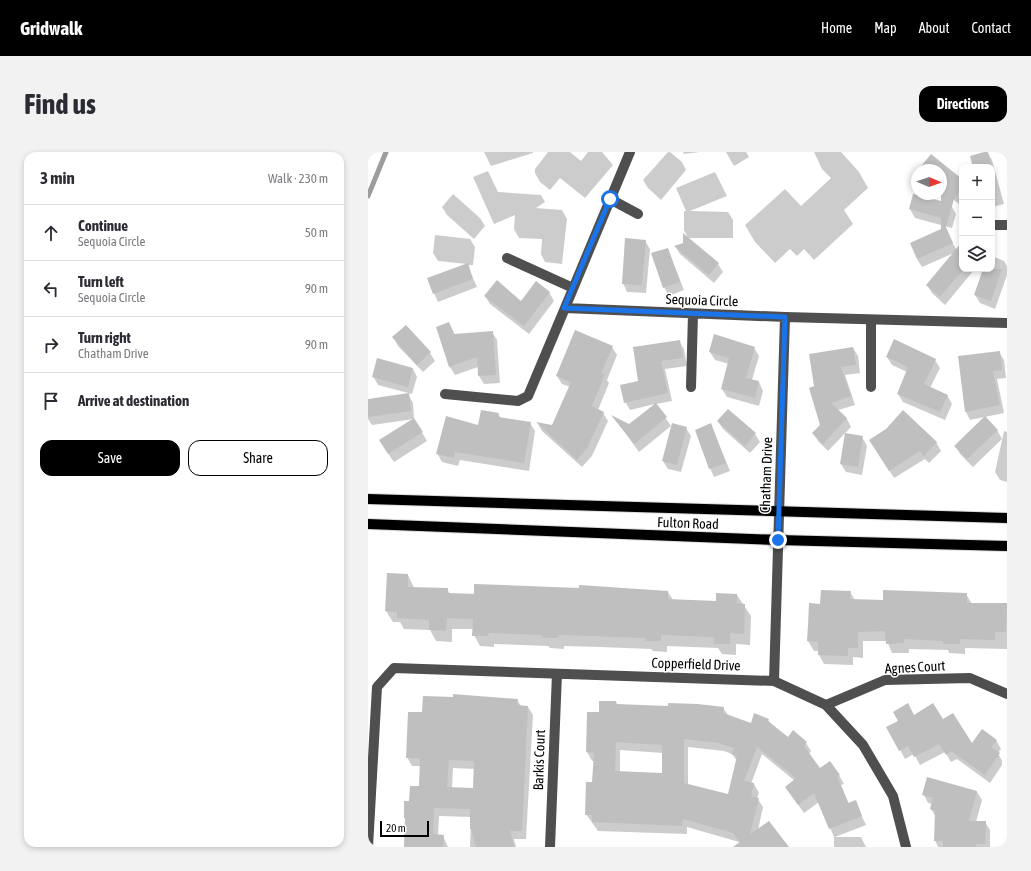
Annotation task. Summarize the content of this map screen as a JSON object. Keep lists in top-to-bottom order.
{
  "streets": {
    "main road": ["Fulton Road"],
    "street": [
      "Sequoia Circle",
      "Chatham Drive",
      "Copperfield Drive",
      "Agnes Court",
      "Barkis Court"
    ]
  },
  "crossings": [
    ["Sequoia Circle", "Chatham Drive"],
    ["Chatham Drive", "Fulton Road"],
    ["Chatham Drive", "Copperfield Drive"],
    ["Copperfield Drive", "Agnes Court"],
    ["Copperfield Drive", "Barkis Court"]
  ],
  "scale_bar": "20 m",
  "north": "right",
  "page": {
    "header": "Gridwalk",
    "nav": [
      "Home",
      "Map",
      "About",
      "Contact"
    ],
    "buttons": [
      "Directions",
      ["Save", "Share"]
    ],
    "title": "Find us",
    "heading": ["3 min", "Walk · 230 m"],
    "map_buttons": ["+", "−"],
    "list": [
      ["Continue", "Sequoia Circle", "50 m"],
      ["Turn left", "Sequoia Circle", "90 m"],
      ["Turn right", "Chatham Drive", "90 m"],
      "Arrive at destination"
    ],
    "scale": "20 m"
  }
}
